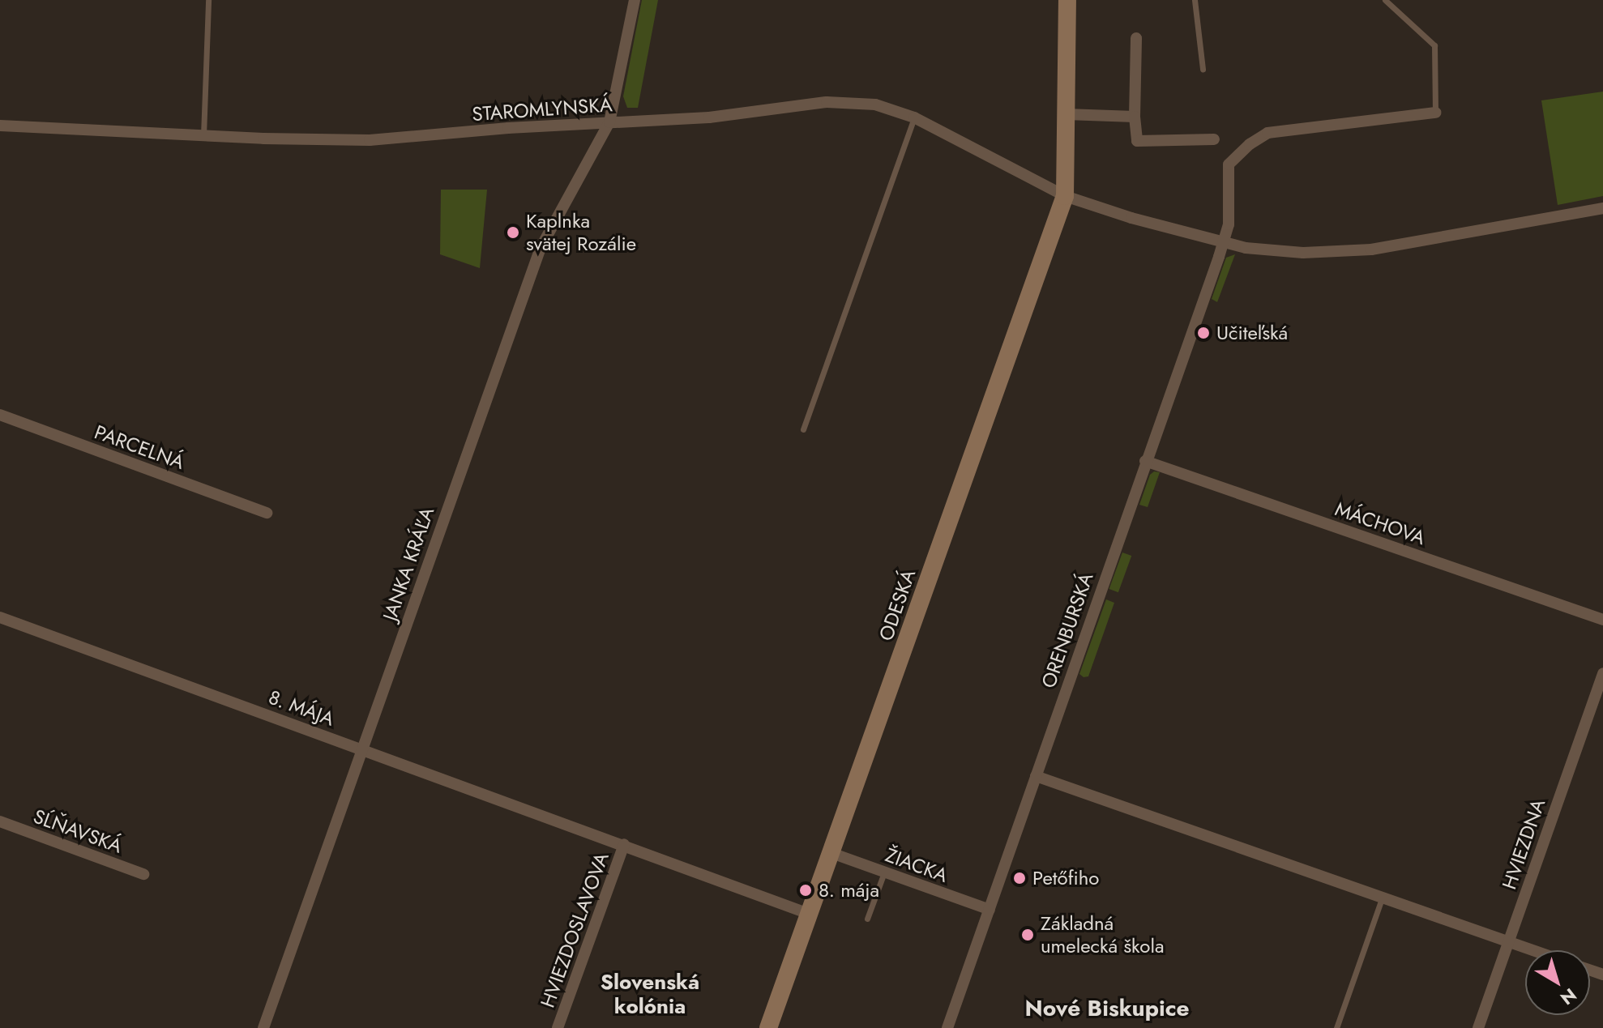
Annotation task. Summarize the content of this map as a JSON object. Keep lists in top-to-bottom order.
{
  "streets": {
    "street": [
      "STAROMLYNSKÁ",
      "PARCELNÁ",
      "MÁCHOVA",
      "JANKA KRÁĽA",
      "ODESKÁ",
      "ORENBURSKÁ",
      "8. MÁJA",
      "SĹŇAVSKÁ",
      "HVIEZDNA",
      "ŽIACKA",
      "HVIEZDOSLAVOVA"
    ]
  },
  "crossings": [
    ["STAROMLYNSKÁ", "JANKA KRÁĽA"],
    ["STAROMLYNSKÁ", "ODESKÁ"],
    ["MÁCHOVA", "ORENBURSKÁ"],
    ["JANKA KRÁĽA", "8. MÁJA"],
    ["ODESKÁ", "8. MÁJA"],
    ["ODESKÁ", "ŽIACKA"],
    ["ORENBURSKÁ", "ŽIACKA"],
    ["8. MÁJA", "HVIEZDOSLAVOVA"]
  ],
  "districts": ["Slovenská kolónia", "Nové Biskupice"],
  "places": [
    "Kaplnka svätej Rozálie",
    "Učiteľská",
    "Petőfiho",
    "8. mája",
    "Základná umelecká škola"
  ],
  "north": "bottom right"
}
